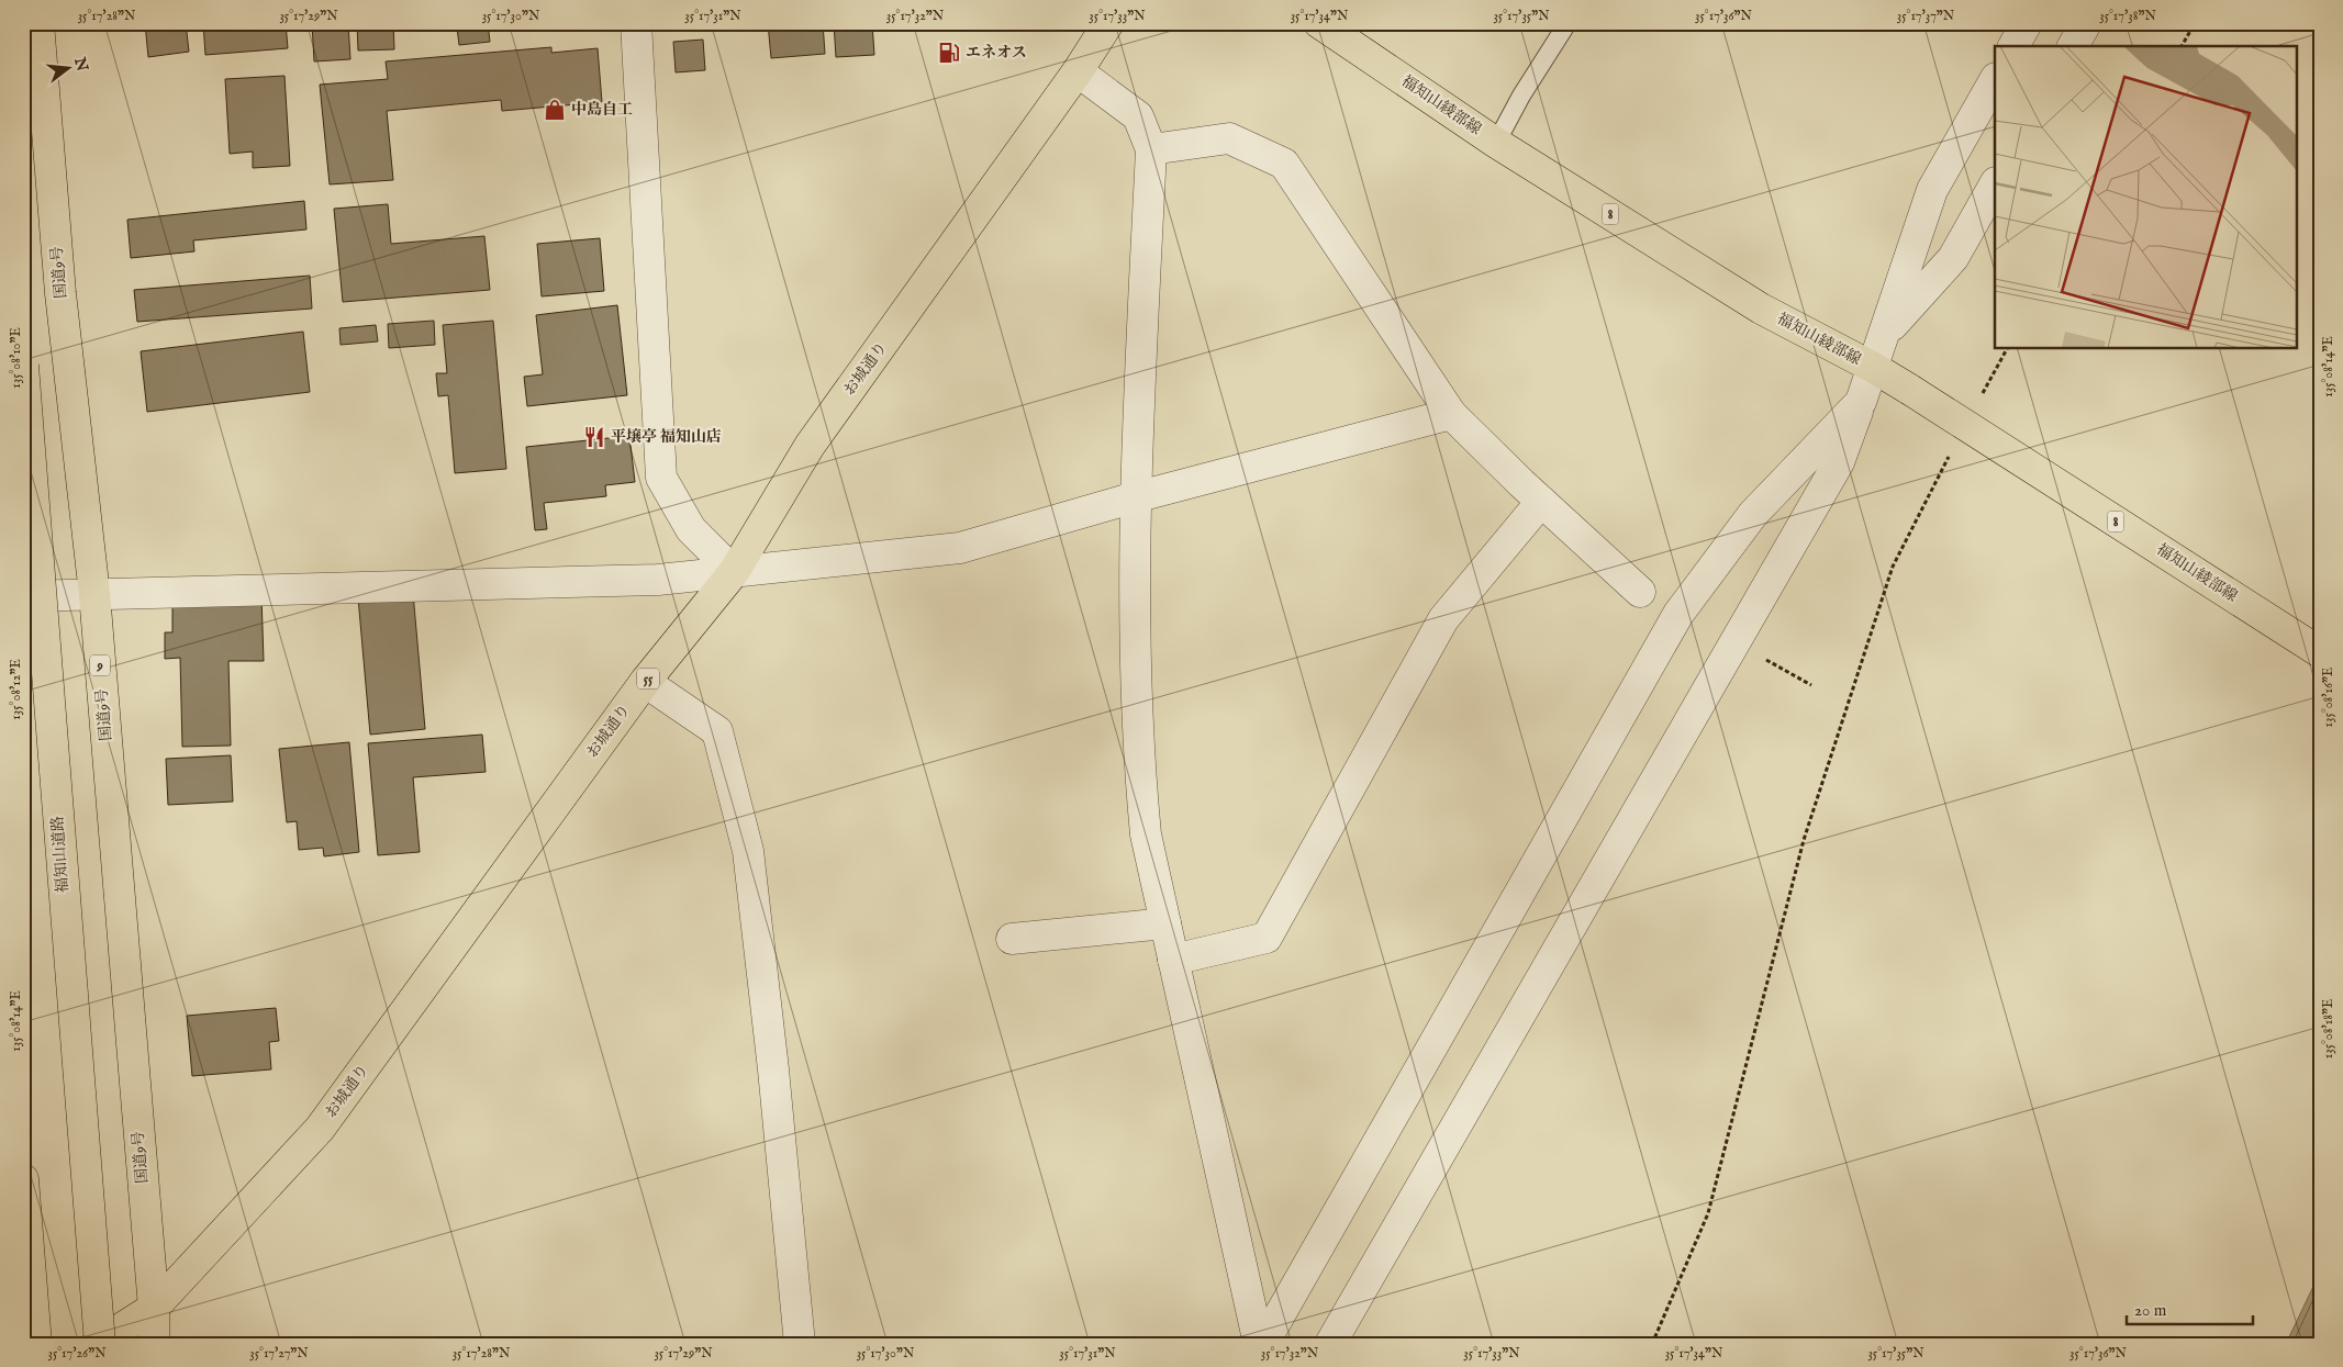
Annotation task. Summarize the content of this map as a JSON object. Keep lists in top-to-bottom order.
{
  "streets": {
    "main road": [
      "福知山綾部線",
      "8",
      "国道9号",
      "お城通り",
      "9",
      "55",
      "福知山道路"
    ]
  },
  "crossings": [
    ["国道9号", "お城通り"],
    ["国道9号", "9"],
    ["お城通り", "9"],
    ["お城通り", "福知山道路"]
  ],
  "places": {
    "fuel station": ["エネオス"],
    "shop": ["中島自工"],
    "restaurant": ["平壌亭 福知山店"]
  },
  "scale_bar": "20 m",
  "north": "right",
  "coordinates": [
    "35°17'28\"N",
    "35°17'29\"N",
    "35°17'30\"N",
    "35°17'31\"N",
    "35°17'32\"N",
    "35°17'33\"N",
    "35°17'34\"N",
    "35°17'35\"N",
    "35°17'36\"N",
    "35°17'37\"N",
    "35°17'38\"N",
    "135°08'10\"E",
    "135°08'14\"E",
    "135°08'12\"E",
    "135°08'16\"E",
    "135°08'18\"E",
    "35°17'26\"N",
    "35°17'27\"N"
  ]
}
